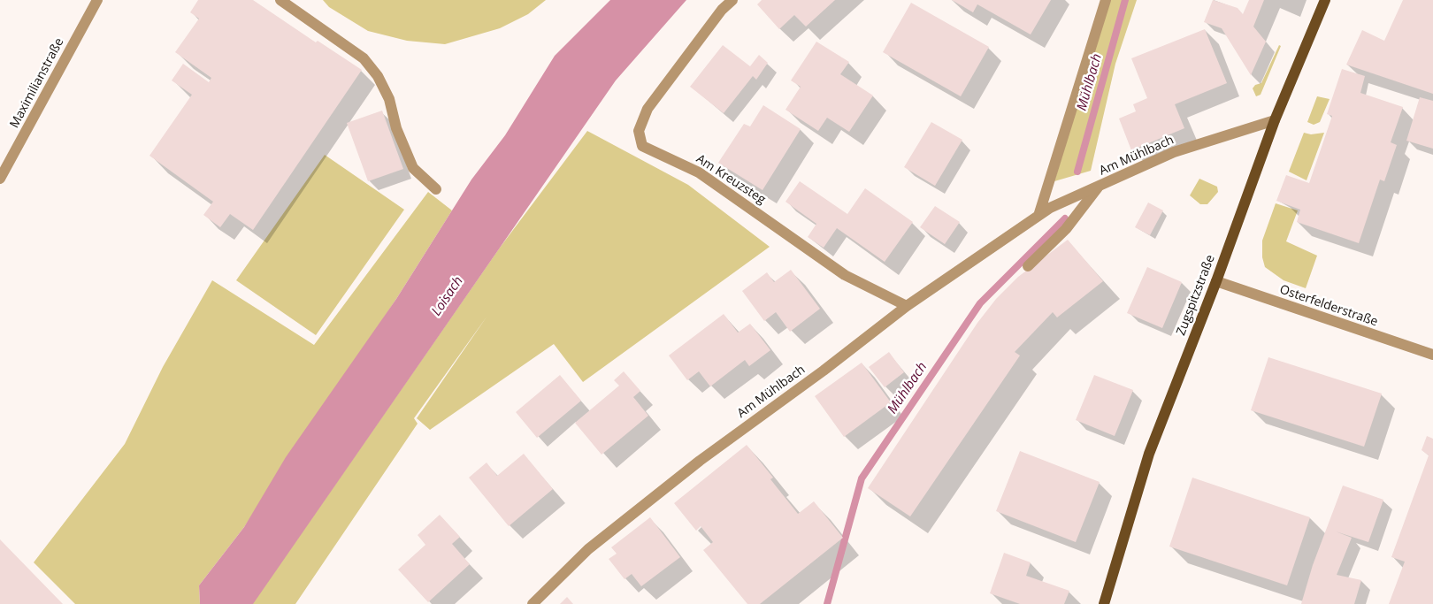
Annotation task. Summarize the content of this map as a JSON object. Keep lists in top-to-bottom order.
{
  "streets": {
    "main road": ["Zugspitzstraße"],
    "street": [
      "Maximilianstraße",
      "Am Mühlbach",
      "Am Kreuzsteg",
      "Osterfelderstraße"
    ]
  },
  "crossings": [
    ["Am Mühlbach", "Am Kreuzsteg"],
    ["Am Mühlbach", "Zugspitzstraße"],
    ["Zugspitzstraße", "Osterfelderstraße"]
  ],
  "water": ["Mühlbach", "Loisach"]
}
